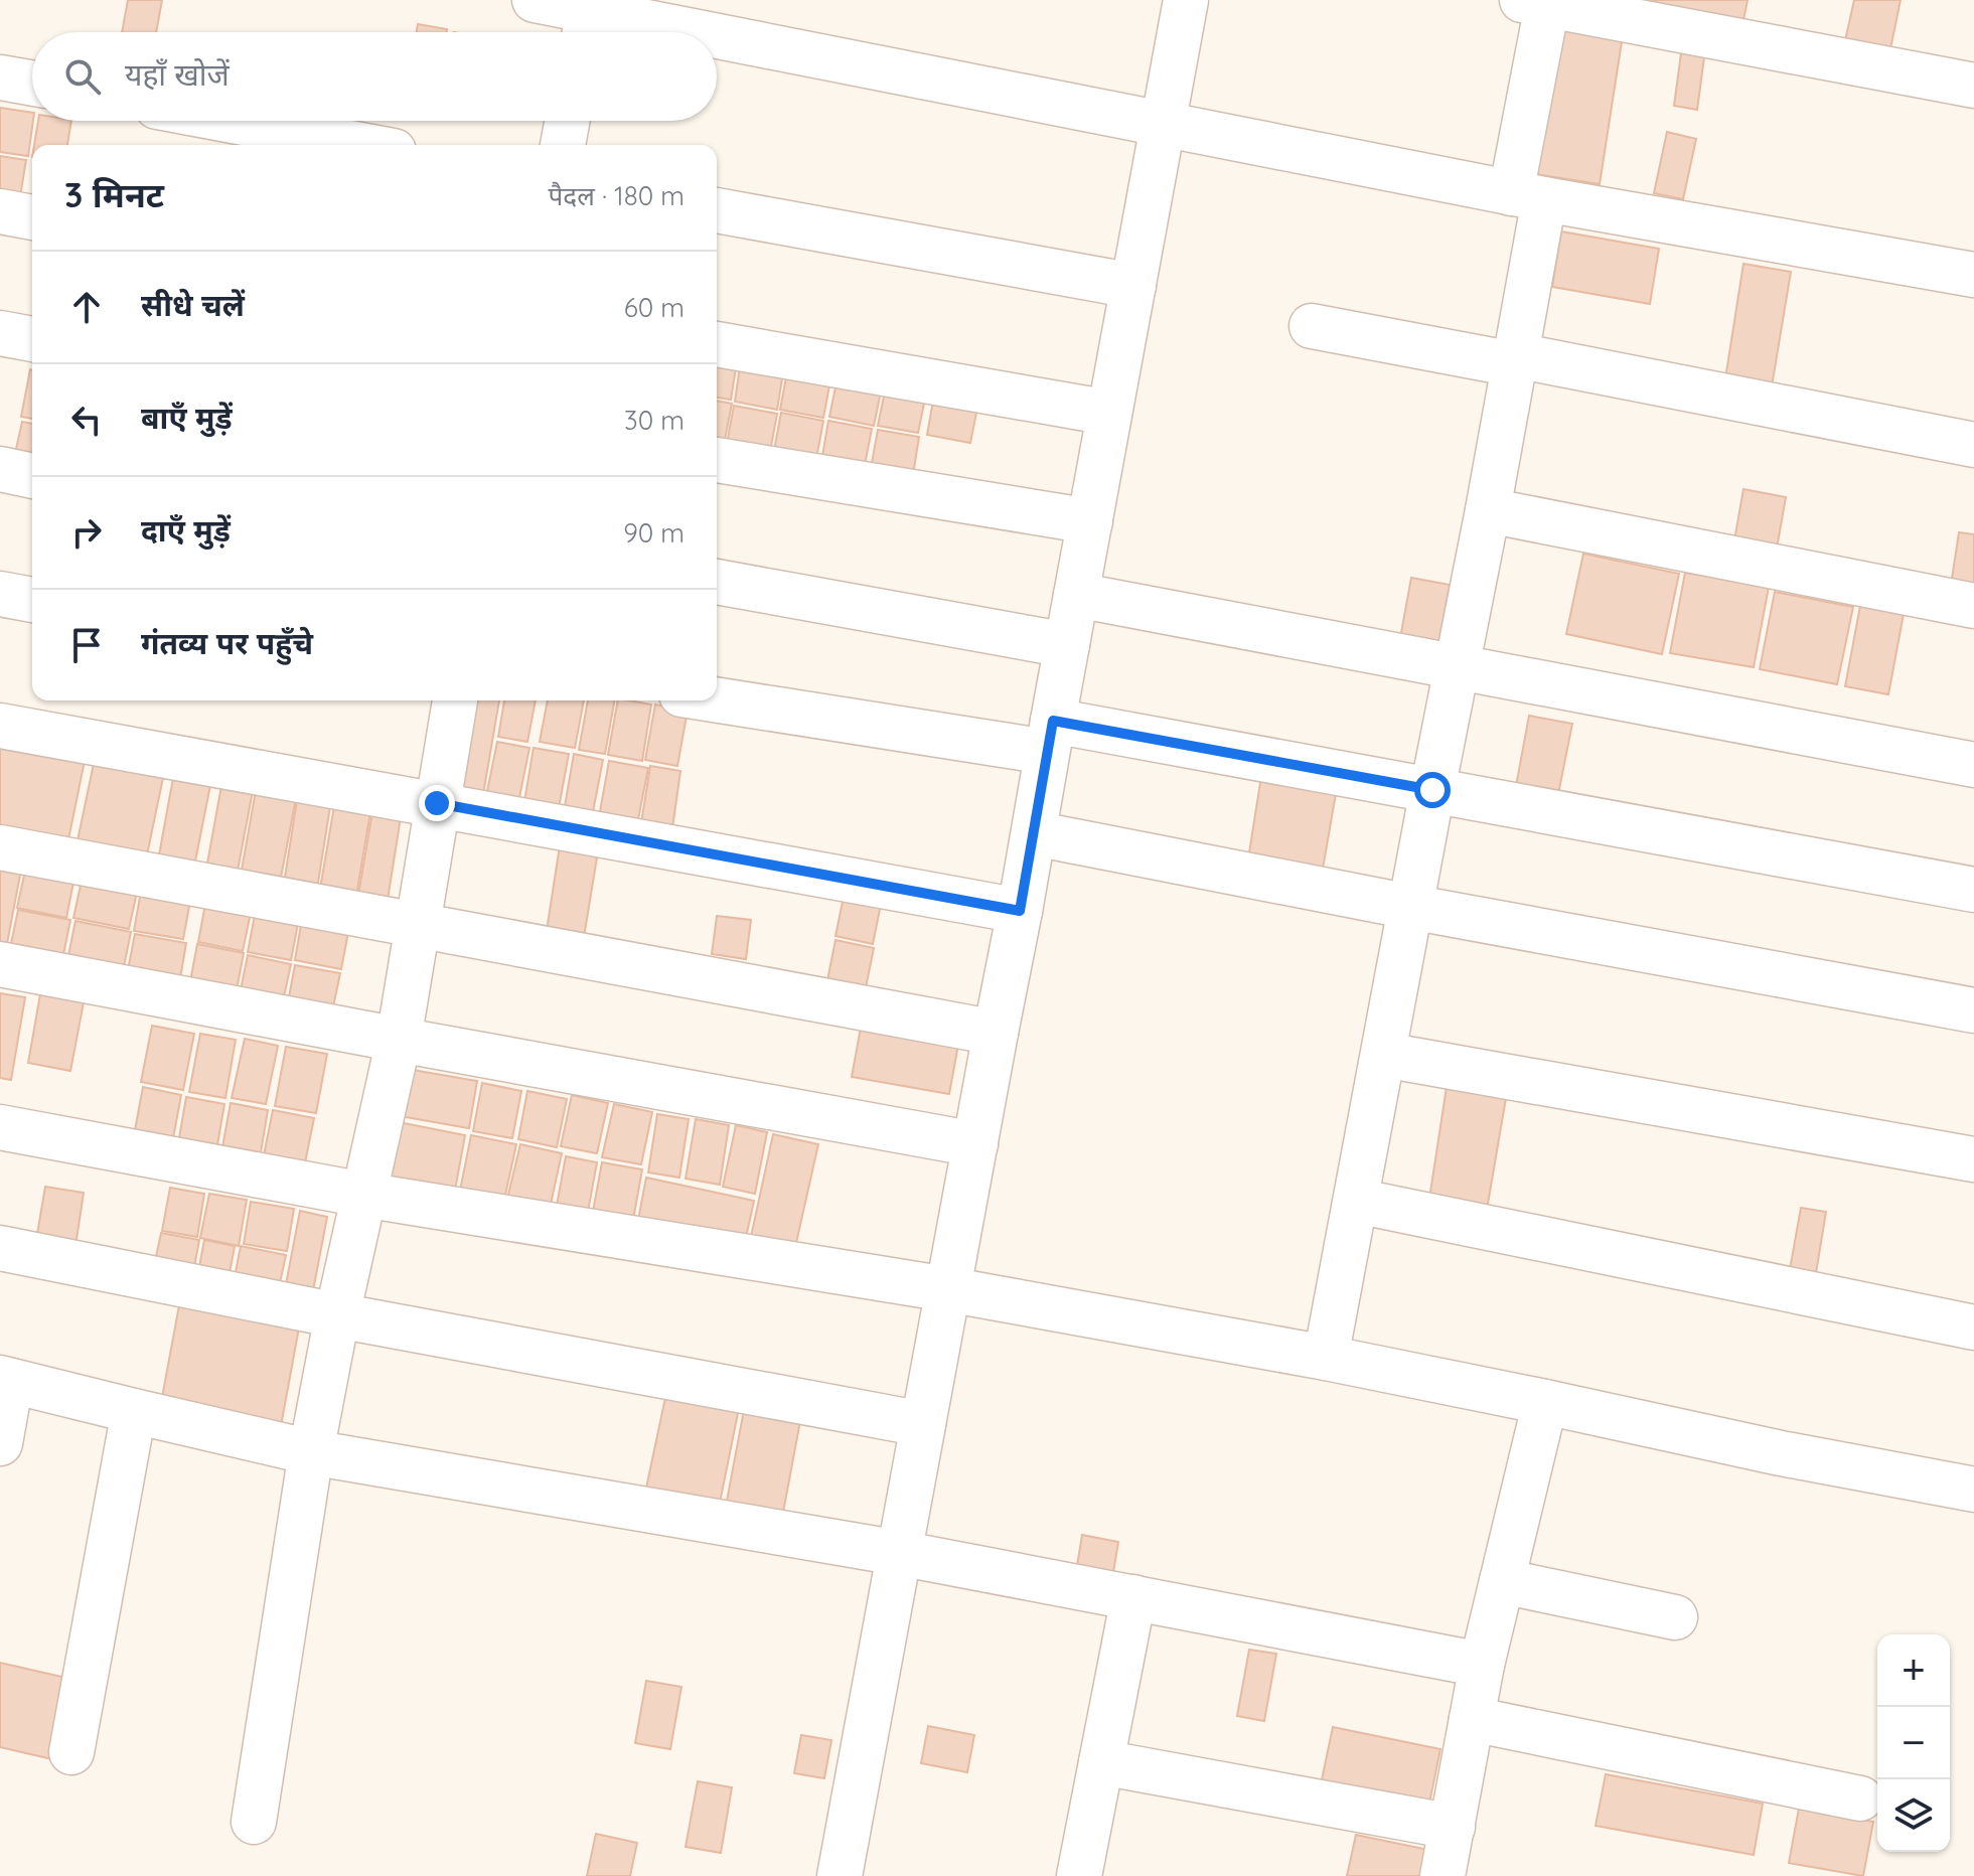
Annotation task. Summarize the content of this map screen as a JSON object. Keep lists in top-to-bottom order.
{
  "page": {
    "search": "यहाँ खोजें",
    "heading": ["3 मिनट", "पैदल · 180 m"],
    "list": [
      ["सीधे चलें", "60 m"],
      ["बाएँ मुड़ें", "30 m"],
      ["दाएँ मुड़ें", "90 m"],
      "गंतव्य पर पहुँचे"
    ],
    "map_buttons": ["+", "−"]
  }
}
